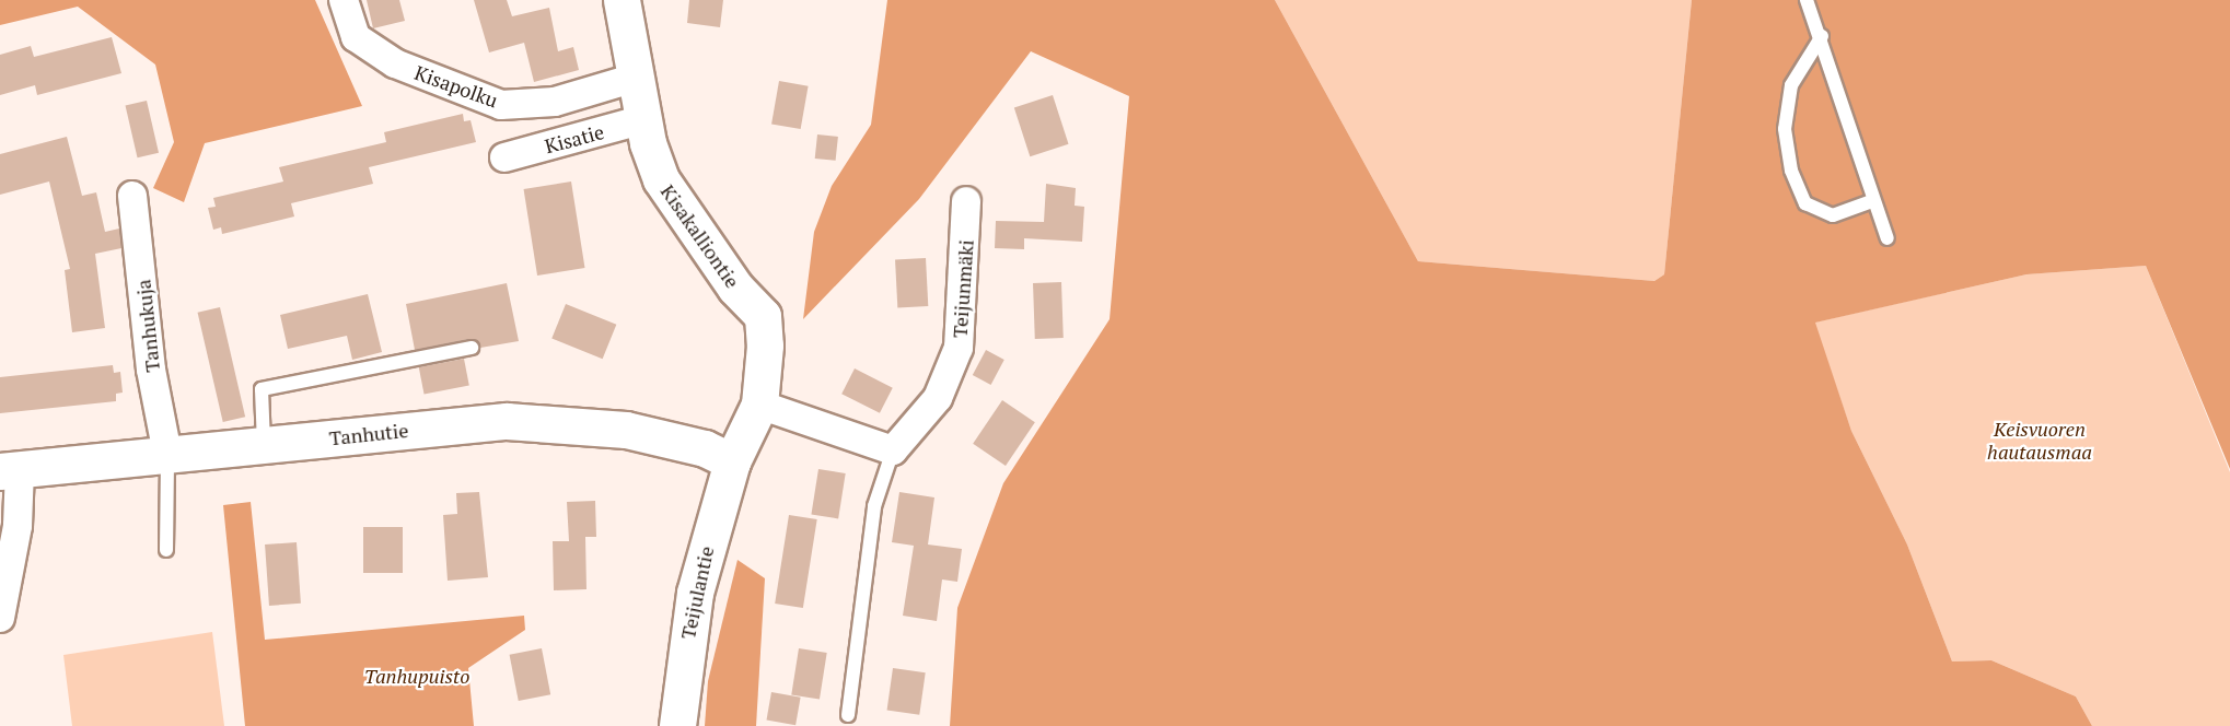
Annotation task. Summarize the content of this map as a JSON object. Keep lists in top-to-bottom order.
{
  "streets": {
    "street": [
      "Kisapolku",
      "Kisatie",
      "Kisakalliontie",
      "Teijunmäki",
      "Tanhukuja",
      "Tanhutie",
      "Teijulantie"
    ]
  },
  "crossings": [
    ["Kisapolku", "Kisakalliontie"],
    ["Kisatie", "Kisakalliontie"],
    ["Kisakalliontie", "Tanhutie"],
    ["Kisakalliontie", "Teijulantie"],
    ["Tanhukuja", "Tanhutie"],
    ["Tanhutie", "Teijulantie"]
  ],
  "parks": ["Keisvuoren hautausmaa", "Tanhupuisto"]
}
